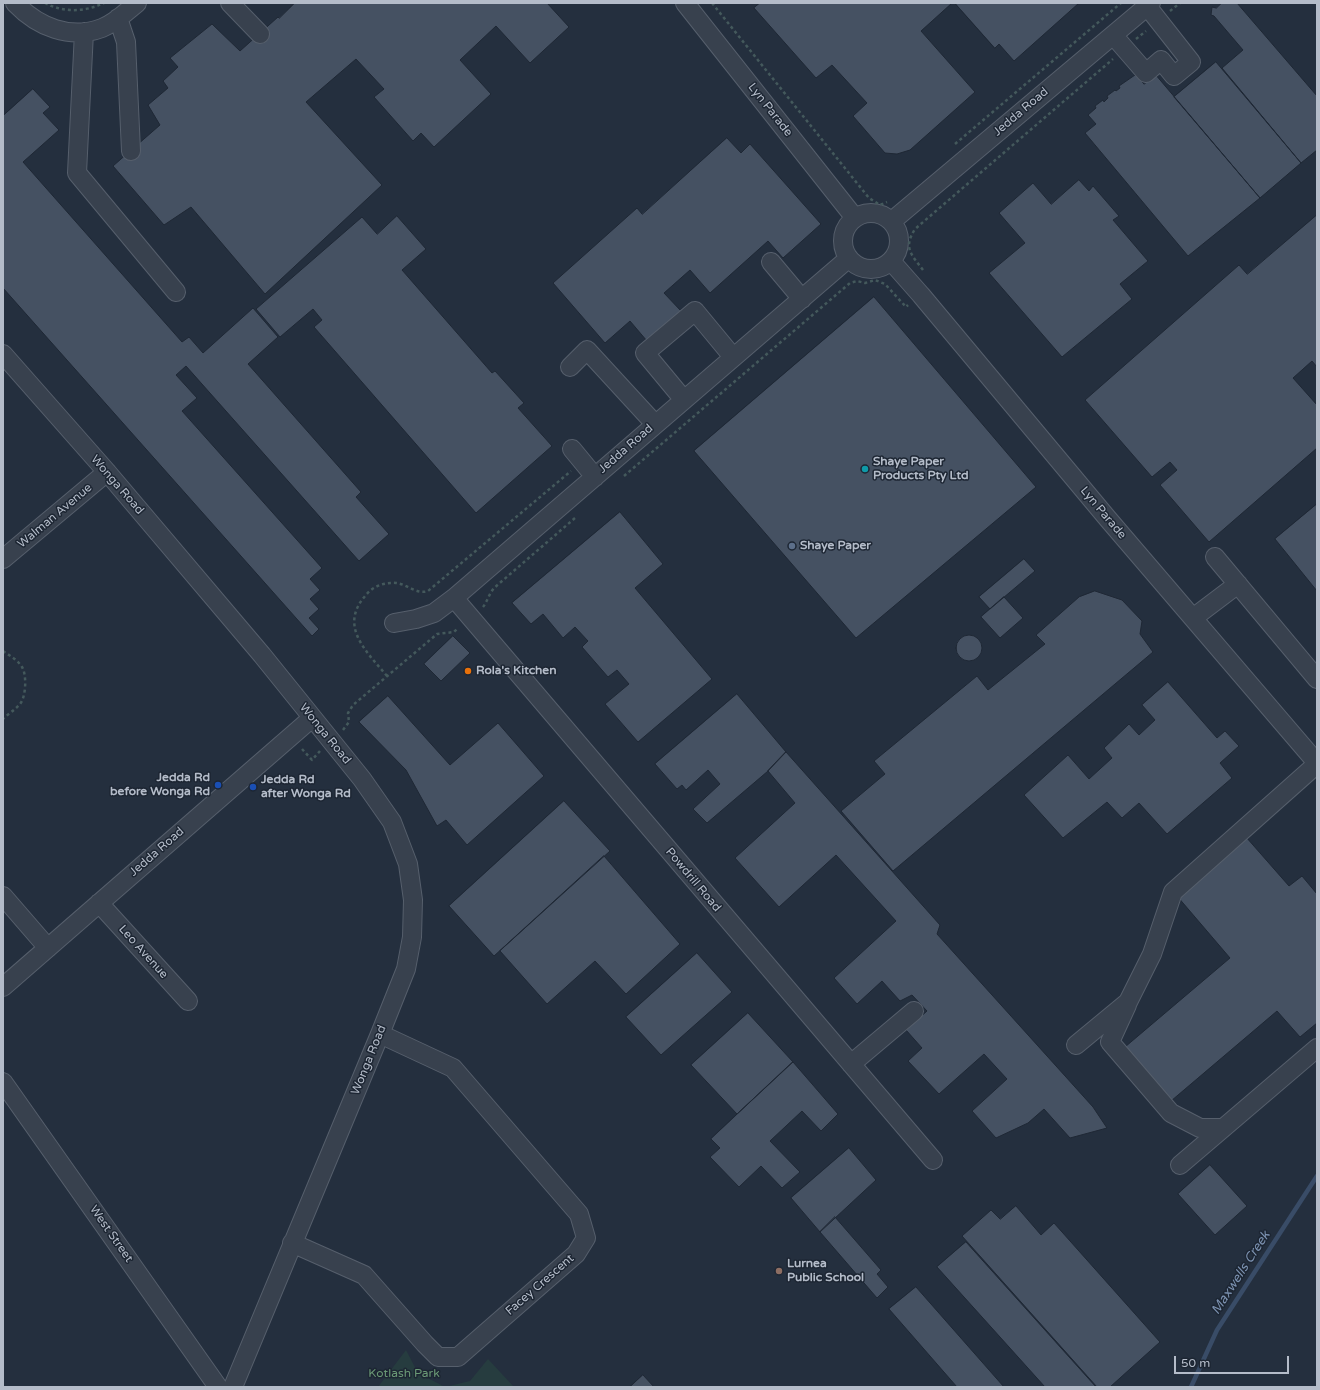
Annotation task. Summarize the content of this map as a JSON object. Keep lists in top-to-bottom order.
{
  "streets": {
    "street": [
      "Lyn Parade",
      "Jedda Road",
      "Wonga Road",
      "Walman Avenue",
      "Powdrill Road",
      "Leo Avenue",
      "West Street",
      "Facey Crescent"
    ]
  },
  "crossings": [
    ["Lyn Parade", "Jedda Road"],
    ["Jedda Road", "Wonga Road"],
    ["Jedda Road", "Powdrill Road"],
    ["Jedda Road", "Leo Avenue"],
    ["Wonga Road", "Walman Avenue"],
    ["Wonga Road", "Facey Crescent"]
  ],
  "water": ["Maxwells Creek"],
  "parks": ["Kotlash Park"],
  "places": [
    "Shaye Paper Products Pty Ltd",
    "Shaye Paper",
    "Rola's Kitchen",
    "Jedda Rd before Wonga Rd",
    "Jedda Rd after Wonga Rd",
    "Lurnea Public School"
  ],
  "scale_bar": "50 m"
}
